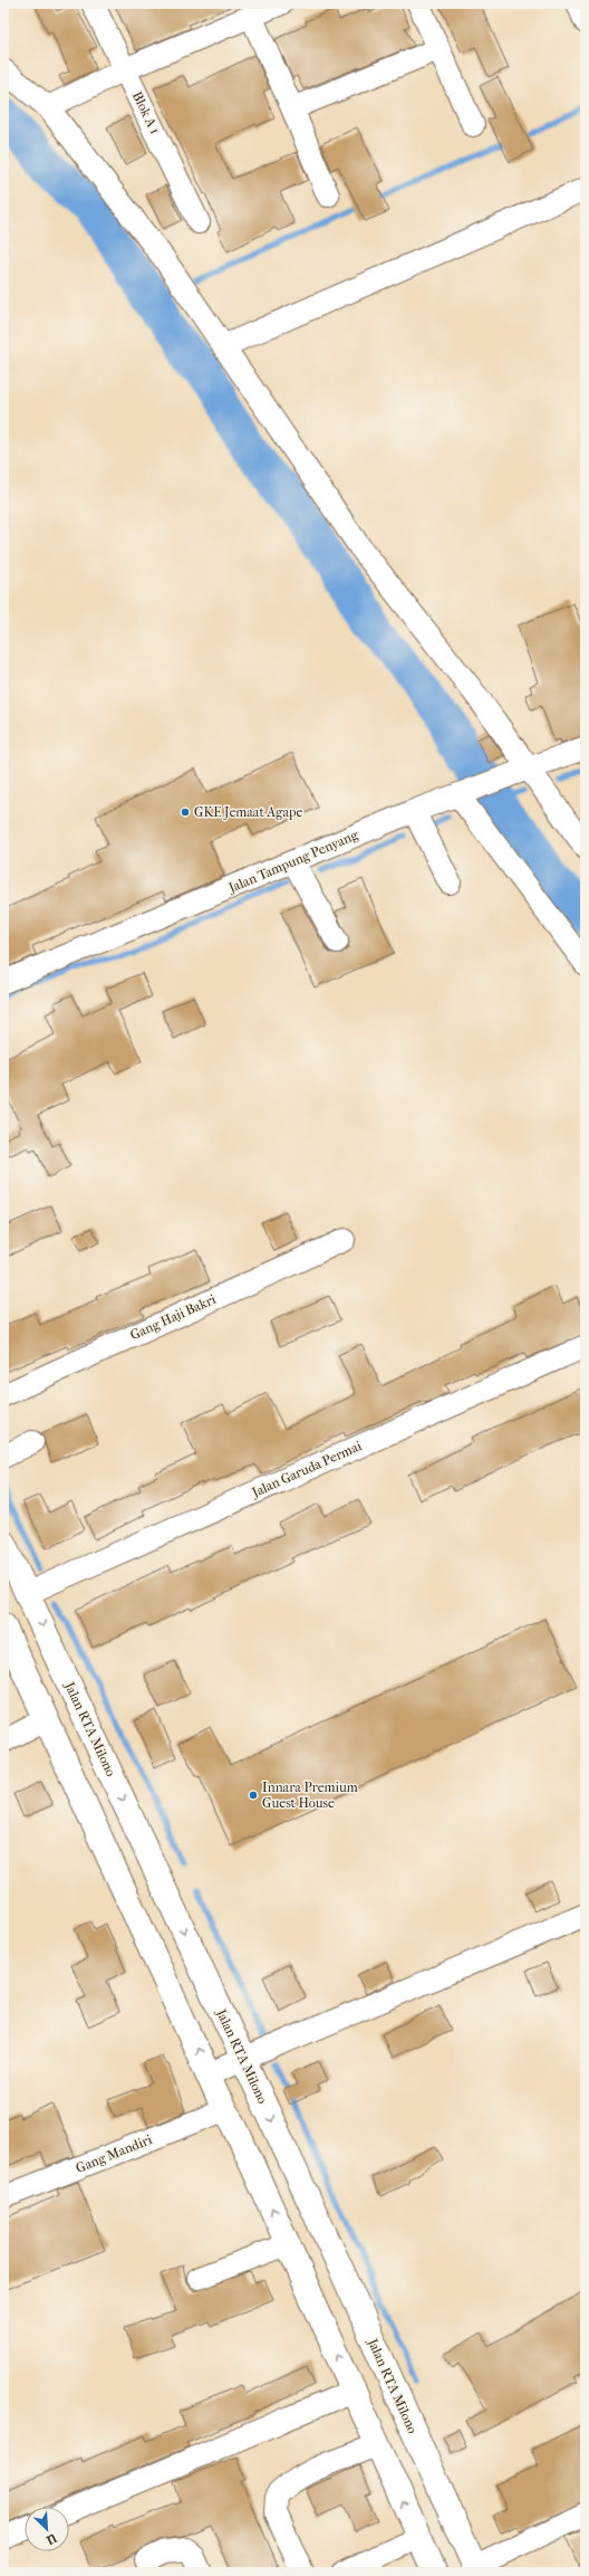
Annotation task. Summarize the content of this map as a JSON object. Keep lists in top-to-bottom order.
{
  "streets": {
    "highway": ["Jalan RTA Milono"],
    "street": [
      "Blok A 1",
      "Jalan Tampung Penyang",
      "Gang Haji Bakri",
      "Jalan Garuda Permai",
      "Gang Mandiri"
    ]
  },
  "crossings": [
    ["Jalan Garuda Permai", "Jalan RTA Milono"]
  ],
  "places": ["GKE Jemaat Agape", "Innara Premium Guest House"],
  "north": "bottom right"
}
